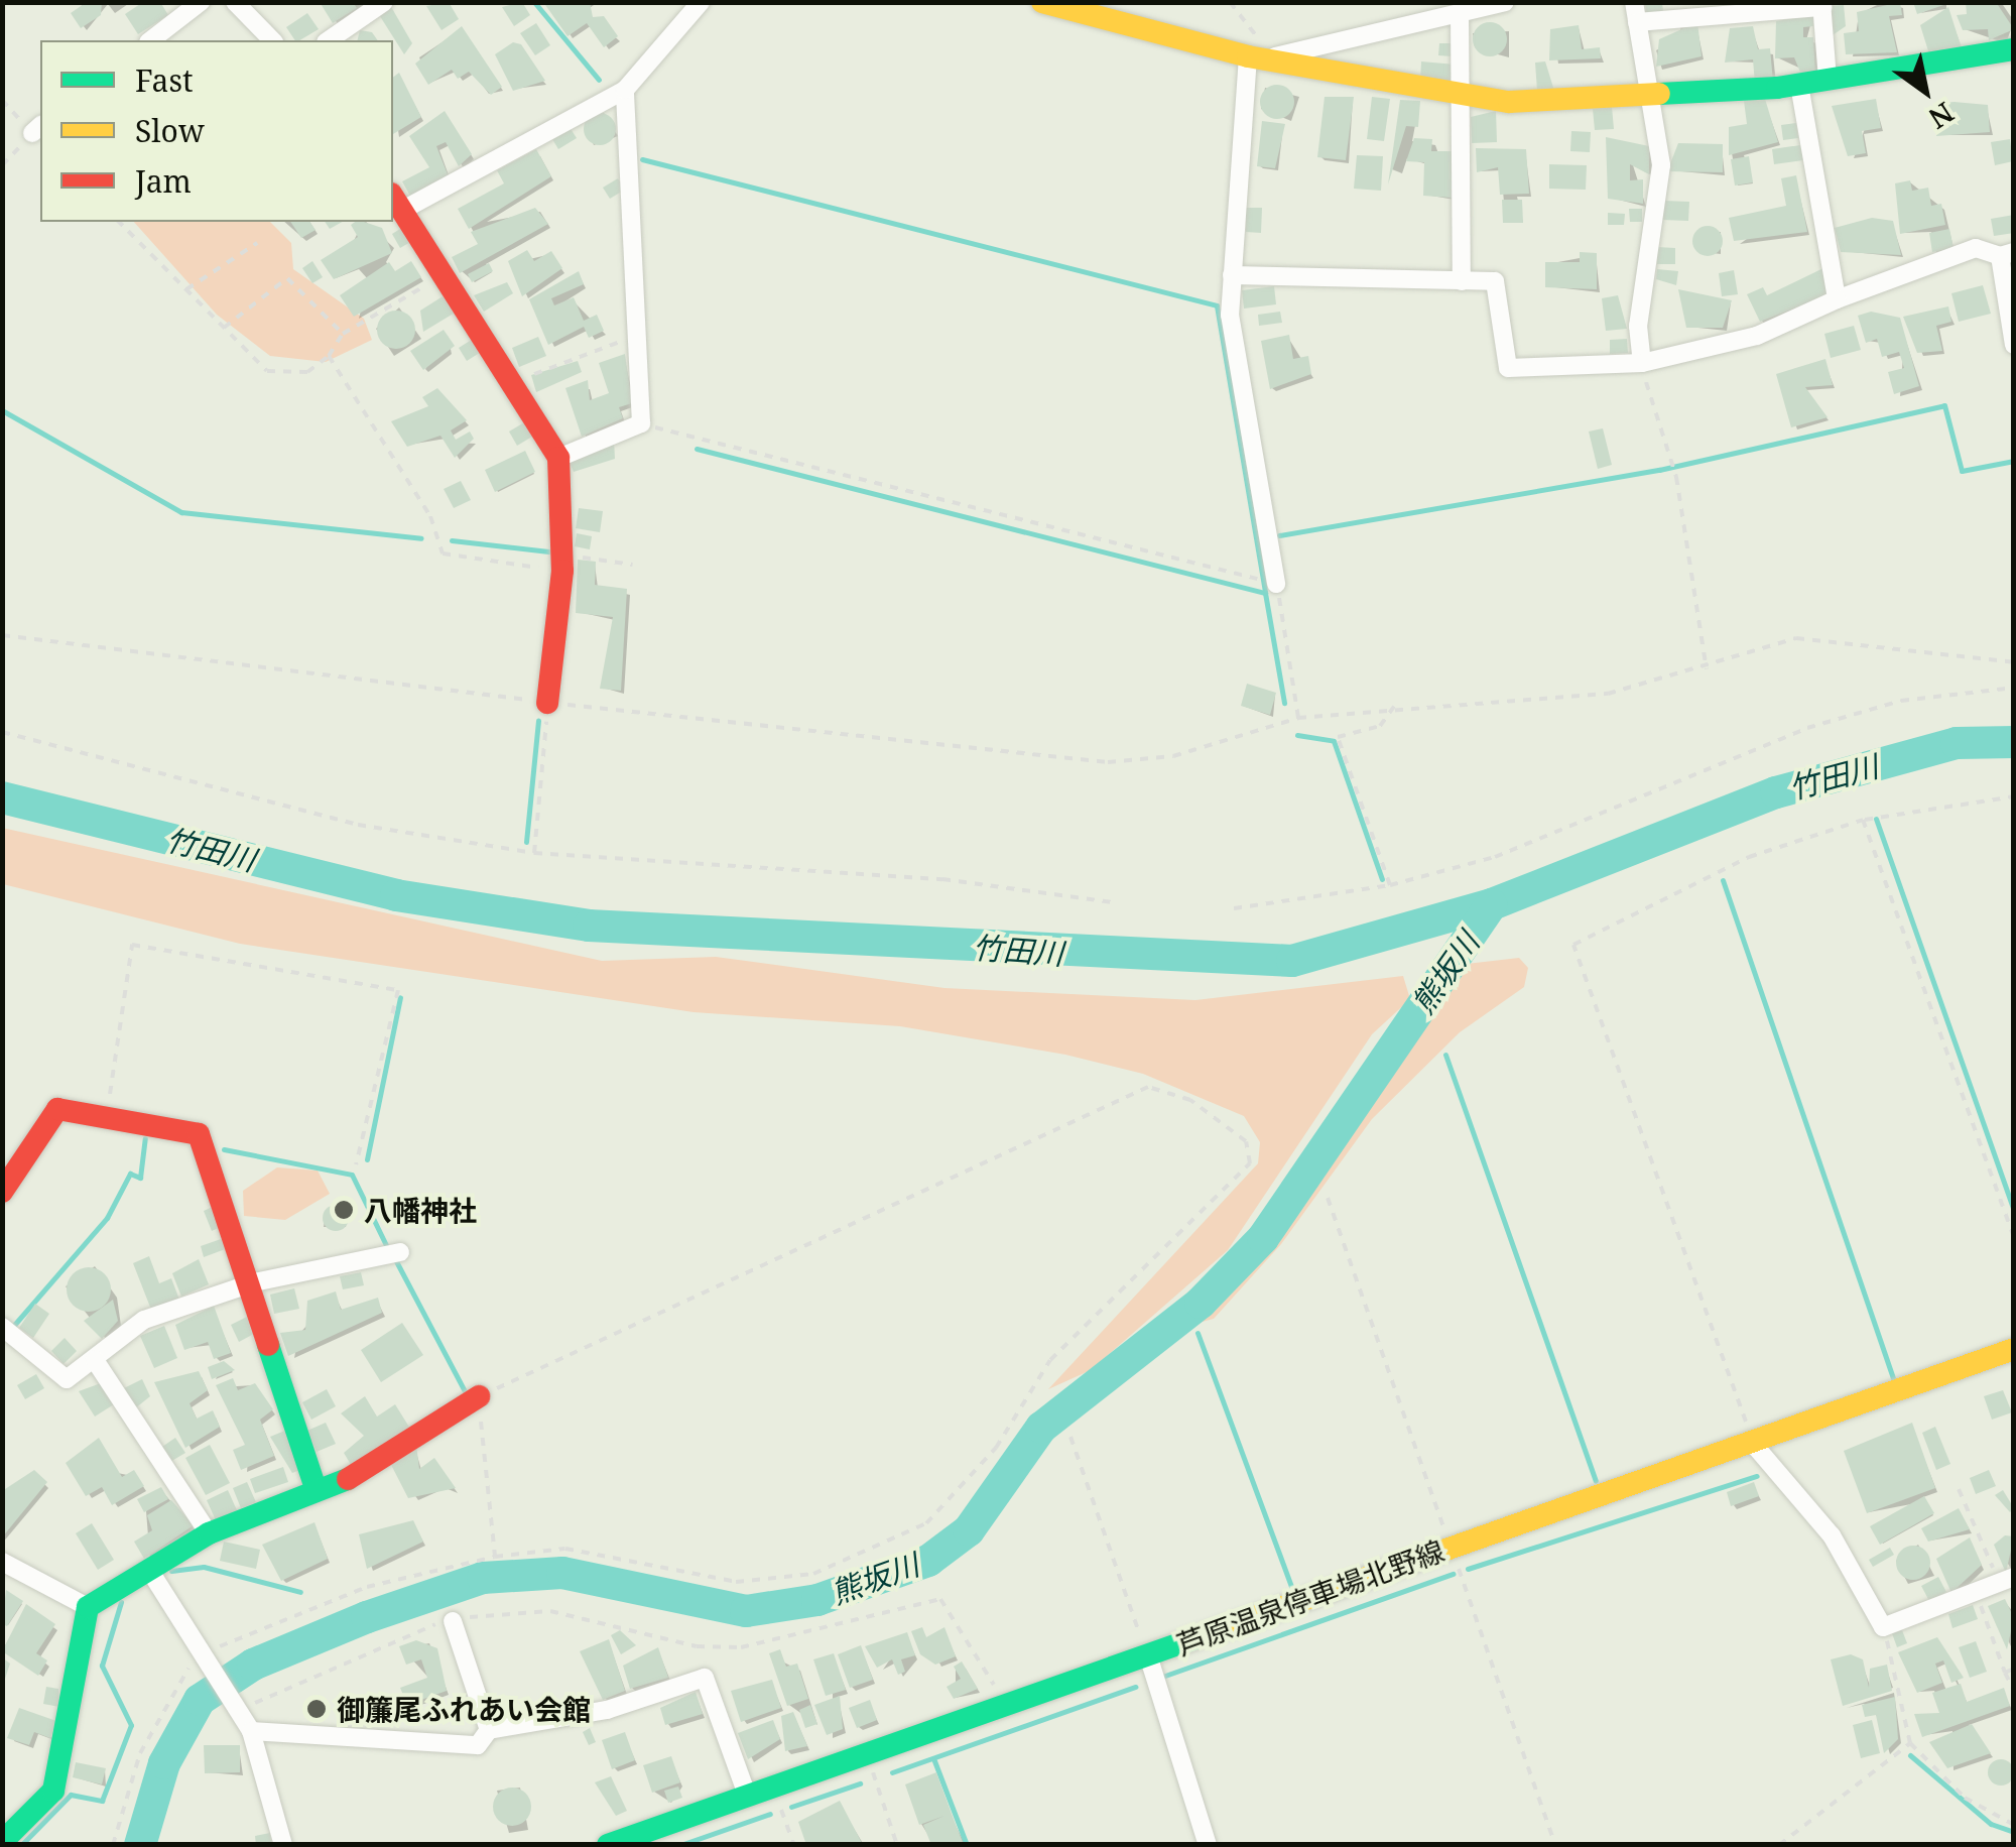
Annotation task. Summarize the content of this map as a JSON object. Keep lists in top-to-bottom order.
{
  "streets": {
    "street": ["芦原温泉停車場北野線"]
  },
  "water": ["竹田川", "熊坂川"],
  "places": ["八幡神社", "御簾尾ふれあい会館"],
  "legend": ["Fast", "Slow", "Jam"],
  "north": "bottom right"
}
